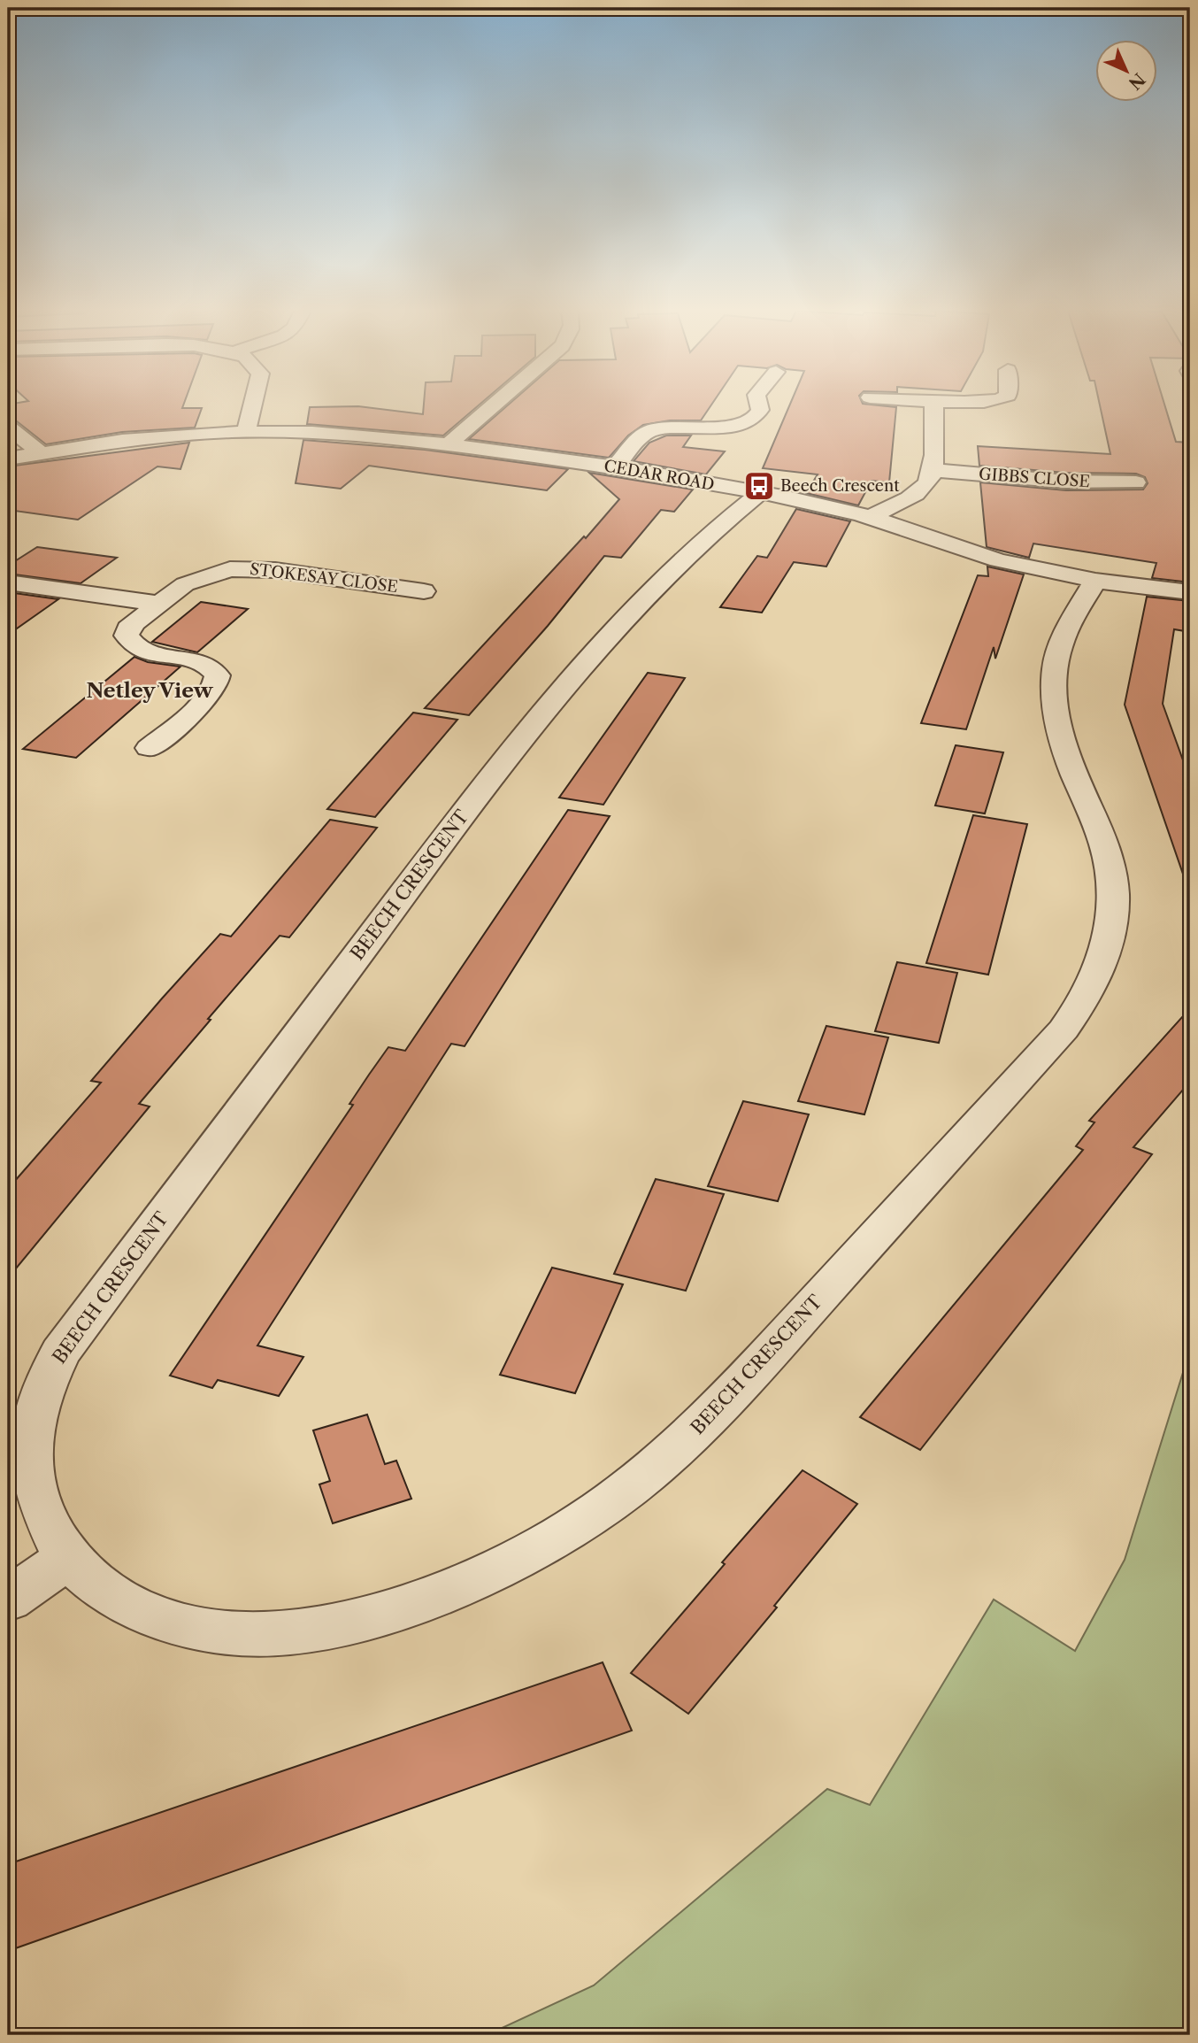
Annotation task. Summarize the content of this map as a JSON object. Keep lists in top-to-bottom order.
{
  "streets": {
    "street": [
      "CEDAR ROAD",
      "GIBBS CLOSE",
      "STOKESAY CLOSE",
      "BEECH CRESCENT"
    ]
  },
  "crossings": [
    ["CEDAR ROAD", "BEECH CRESCENT"]
  ],
  "districts": ["Netley View"],
  "places": {
    "bus stop": ["Beech Crescent"]
  },
  "north": "bottom right"
}
